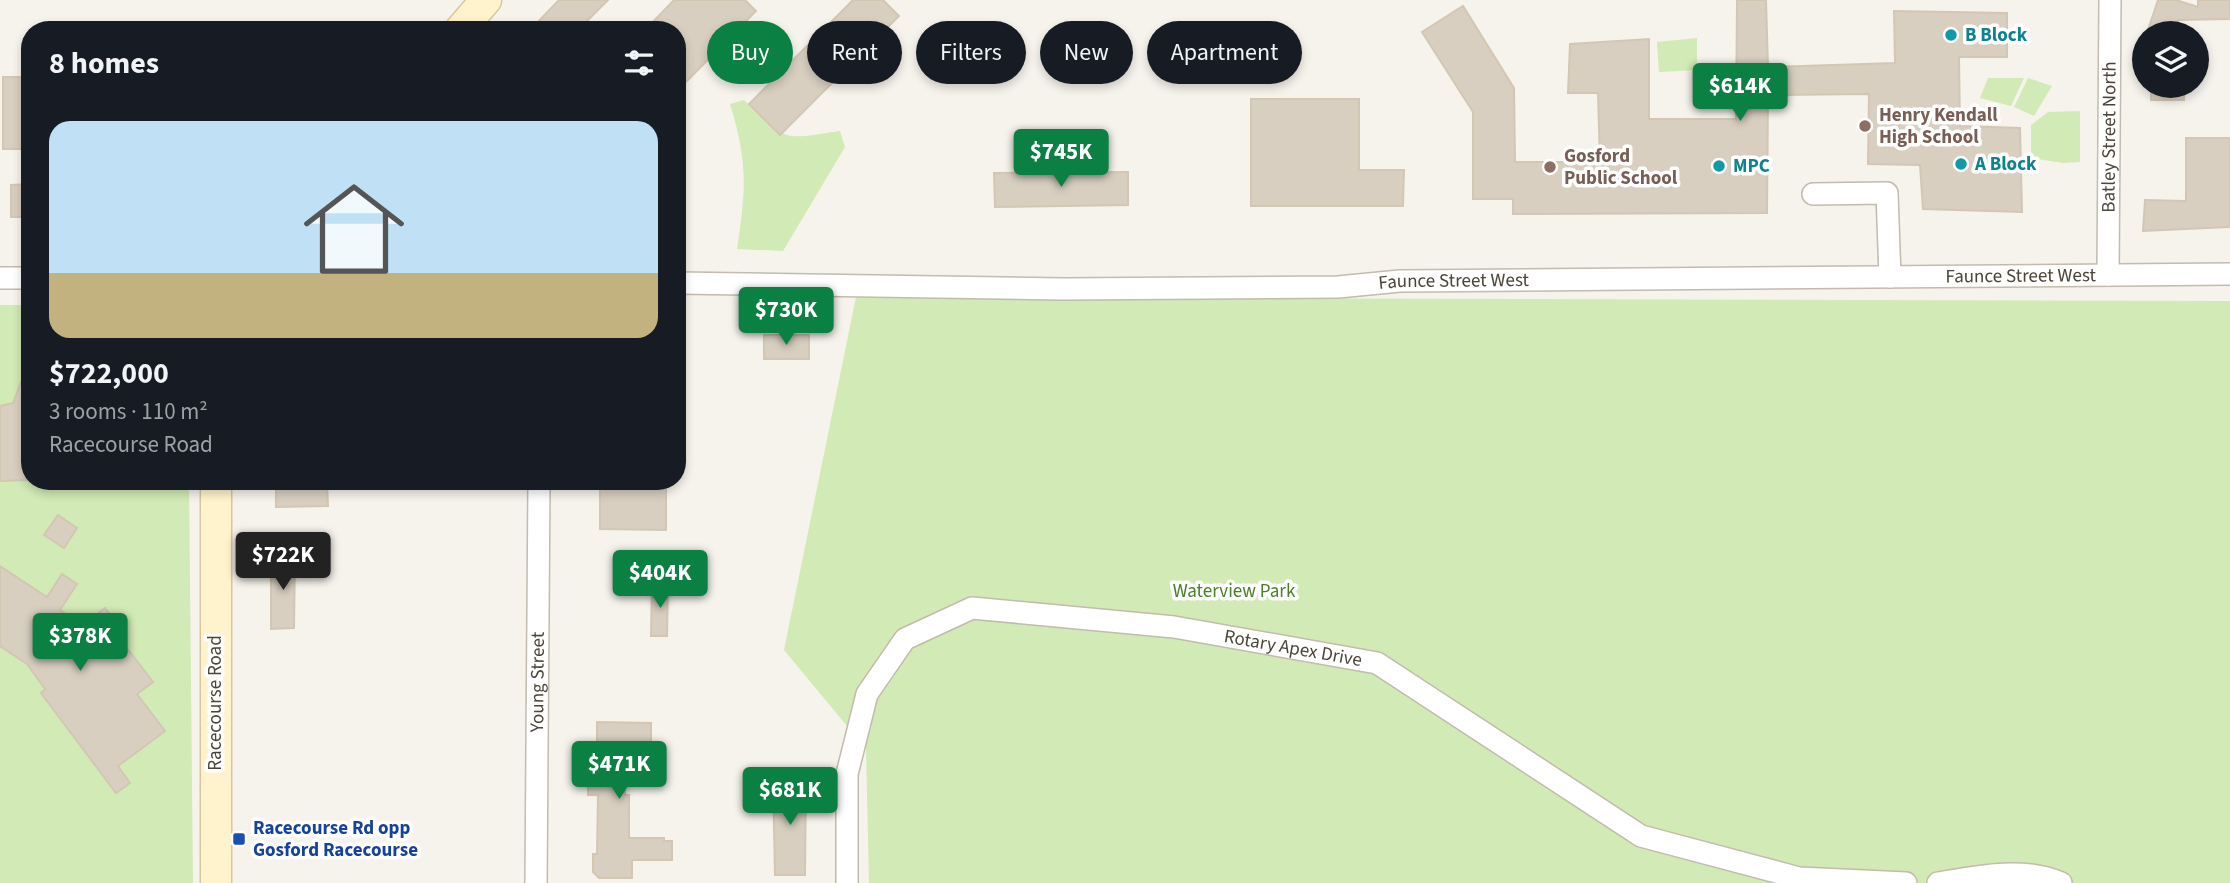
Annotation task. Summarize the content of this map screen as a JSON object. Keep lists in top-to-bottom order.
{
  "streets": {
    "main road": ["Racecourse Road"],
    "street": [
      "Batley Street North",
      "Faunce Street West",
      "Rotary Apex Drive",
      "Young Street"
    ]
  },
  "crossings": [
    ["Batley Street North", "Faunce Street West"]
  ],
  "parks": ["Waterview Park"],
  "places": {
    "other": [
      "B Block",
      "Henry Kendall High School",
      "A Block",
      "MPC",
      "Gosford Public School"
    ],
    "transit": ["Racecourse Rd opp Gosford Racecourse"]
  },
  "page": {
    "chip": [
      "Buy",
      "Rent",
      "Filters",
      "New",
      "Apartment"
    ],
    "heading": "8 homes",
    "price": [
      "$614K",
      "$745K",
      "$730K",
      "$722K",
      "$404K",
      "$378K",
      "$471K",
      "$681K"
    ],
    "list": [
      {
        "name": "$722,000",
        "note": "3 rooms · 110 m² · Racecourse Road"
      }
    ]
  }
}
